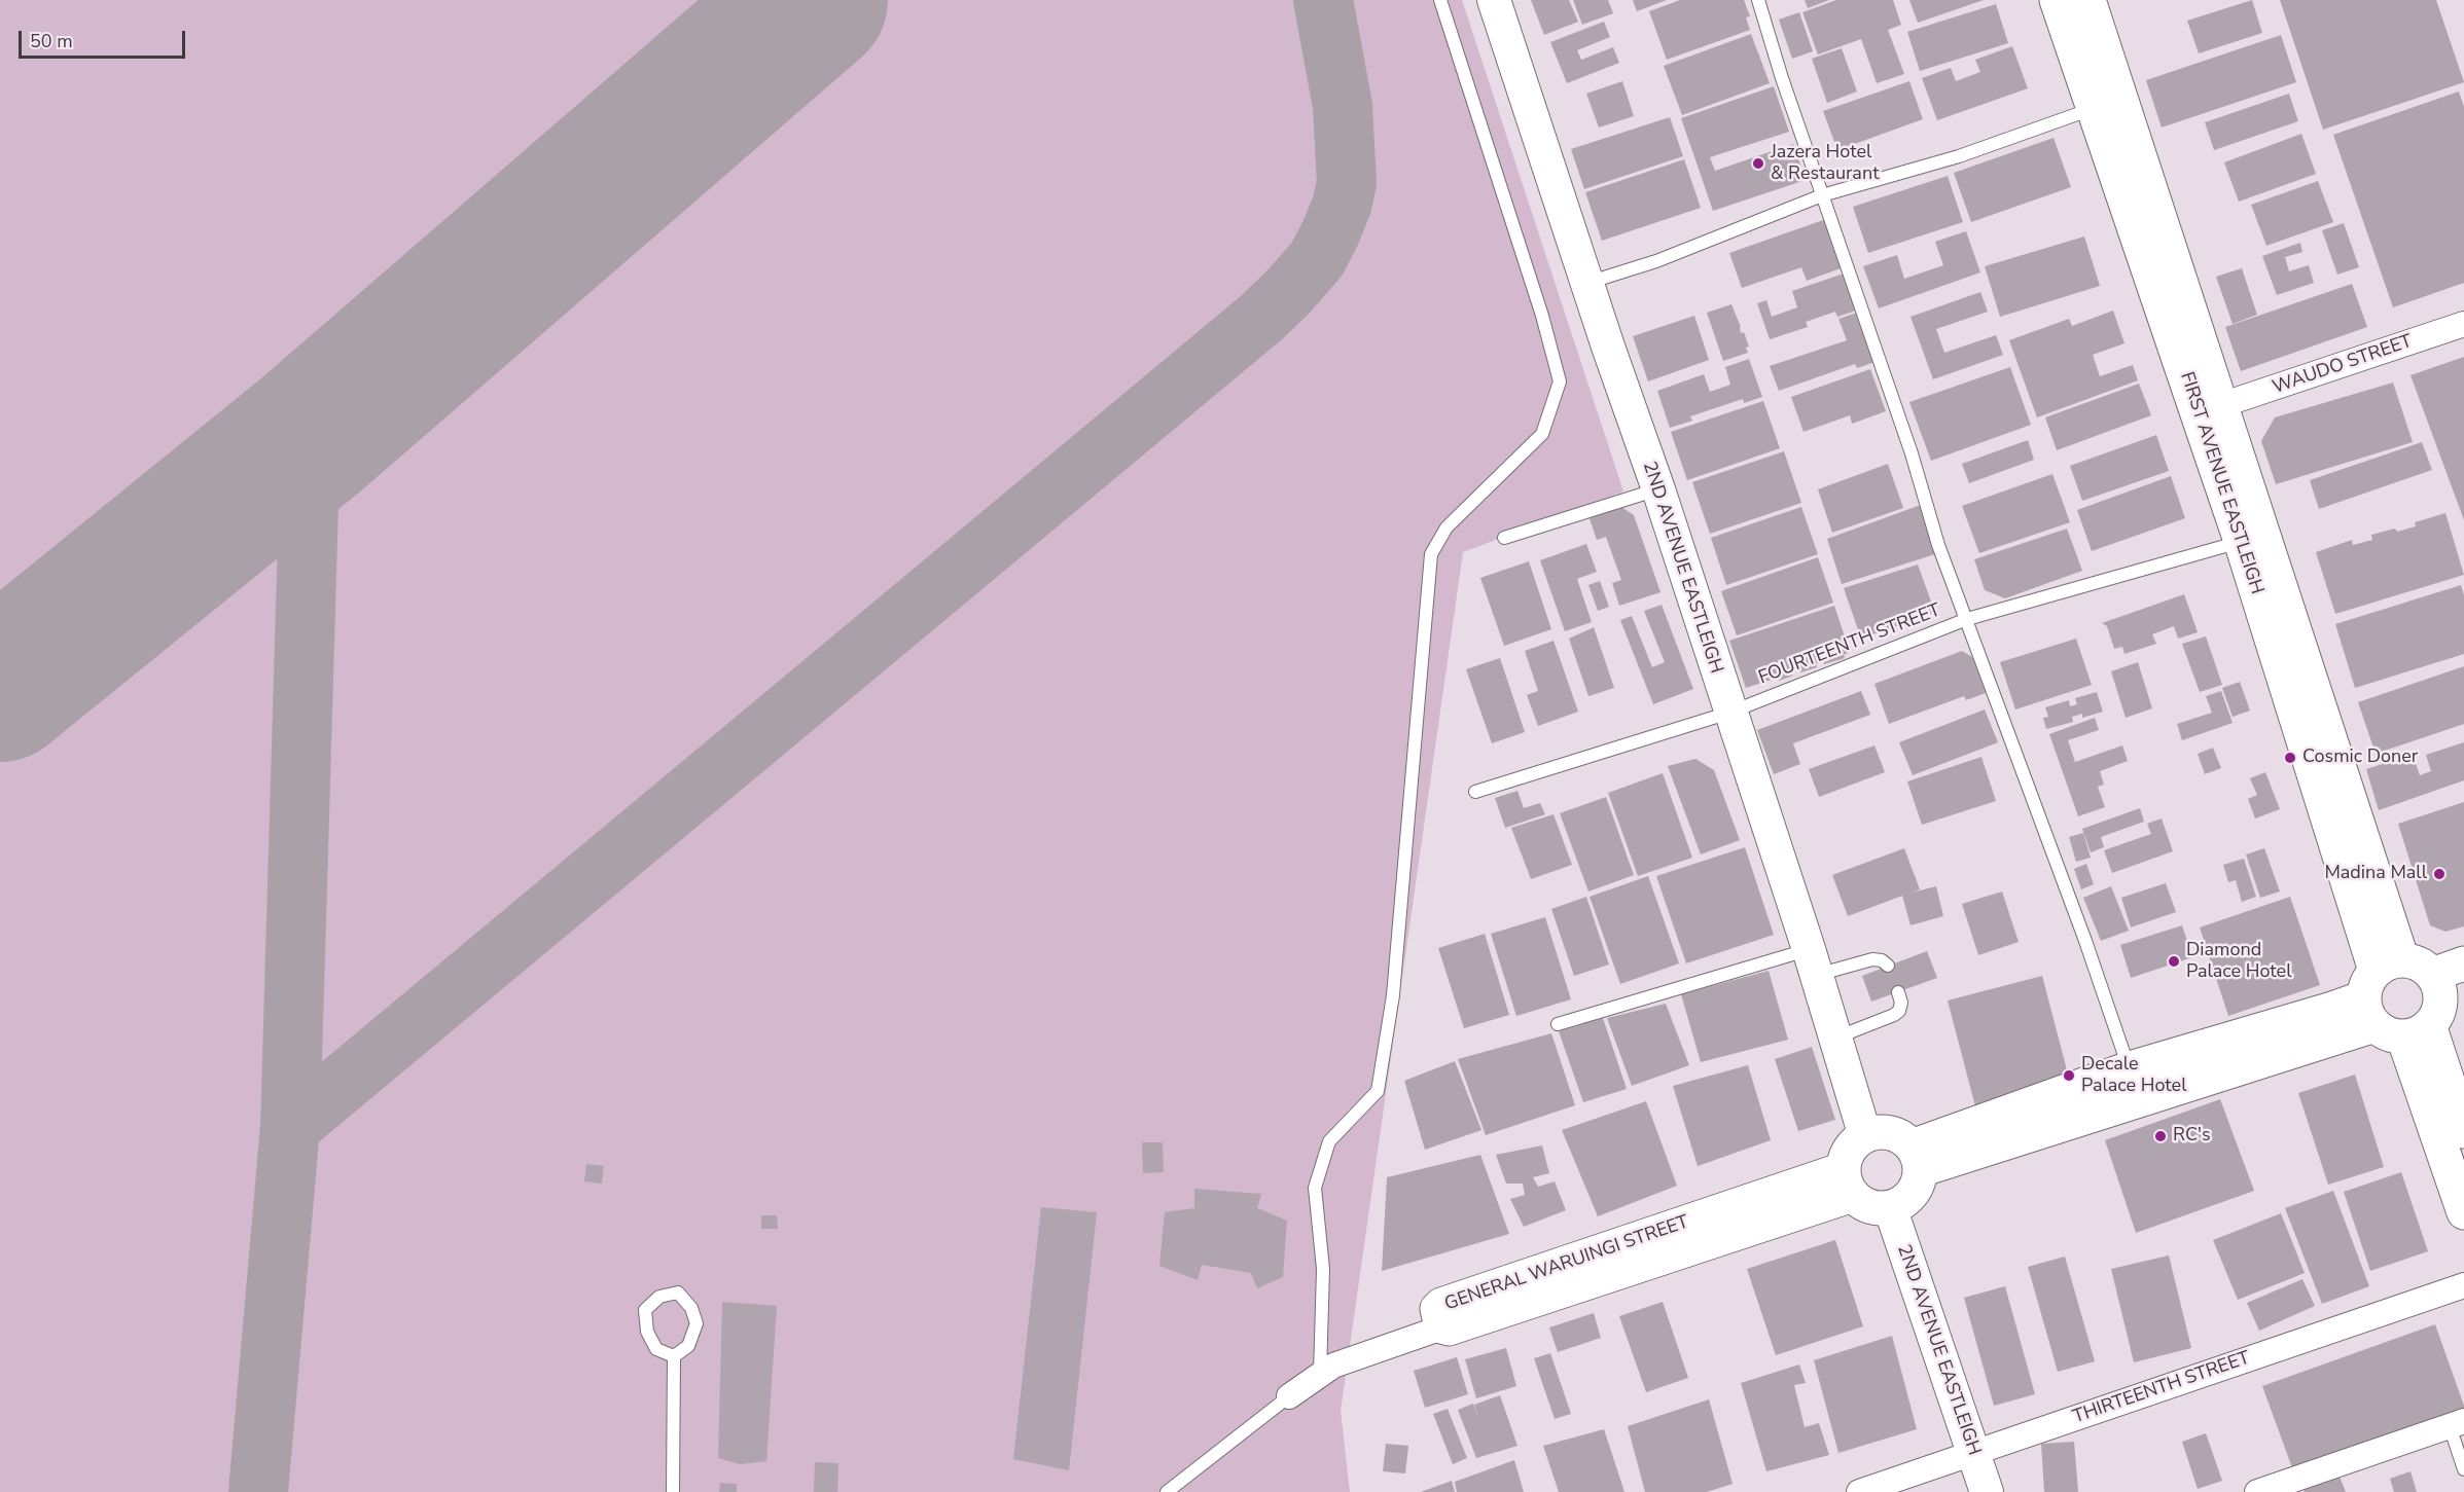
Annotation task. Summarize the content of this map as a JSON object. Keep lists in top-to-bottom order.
{
  "streets": {
    "main road": ["FIRST AVENUE EASTLEIGH", "GENERAL WARUINGI STREET"],
    "street": ["WAUDO STREET", "2ND AVENUE EASTLEIGH", "THIRTEENTH STREET"],
    "lane": ["FOURTEENTH STREET"]
  },
  "crossings": [
    ["WAUDO STREET", "FIRST AVENUE EASTLEIGH"],
    ["FIRST AVENUE EASTLEIGH", "FOURTEENTH STREET"],
    ["2ND AVENUE EASTLEIGH", "FOURTEENTH STREET"],
    ["2ND AVENUE EASTLEIGH", "GENERAL WARUINGI STREET"],
    ["2ND AVENUE EASTLEIGH", "THIRTEENTH STREET"]
  ],
  "places": [
    "Jazera Hotel & Restaurant",
    "Cosmic Doner",
    "Madina Mall",
    "Diamond Palace Hotel",
    "Decale Palace Hotel",
    "RC's"
  ],
  "scale_bar": "50 m"
}
